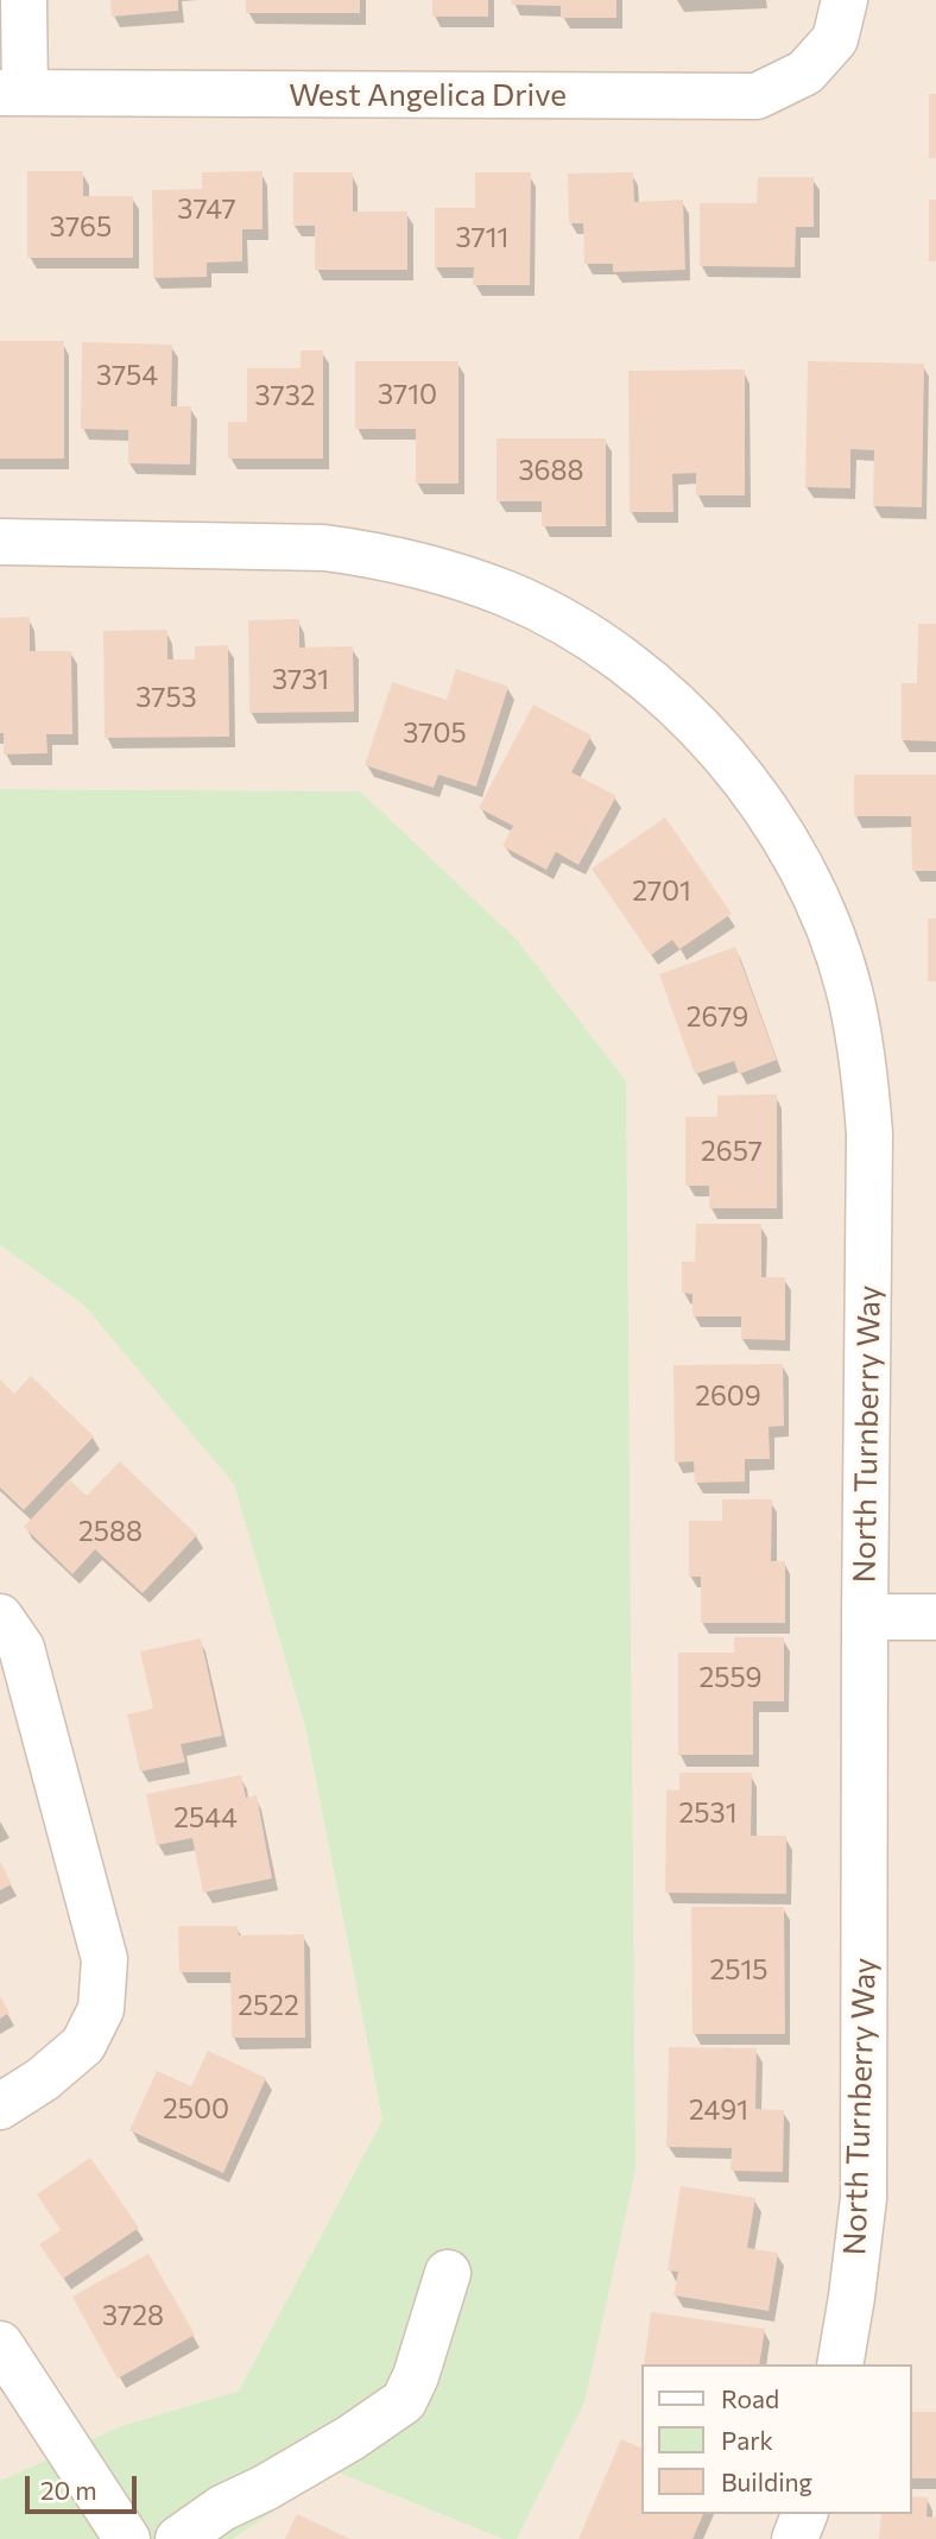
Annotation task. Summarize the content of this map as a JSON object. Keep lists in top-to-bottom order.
{
  "streets": {
    "street": ["West Angelica Drive", "North Turnberry Way"]
  },
  "house_numbers": [
    "3747",
    "3765",
    "3711",
    "3754",
    "3710",
    "3732",
    "3688",
    "3731",
    "3753",
    "3705",
    "2701",
    "2679",
    "2657",
    "2609",
    "2588",
    "2559",
    "2531",
    "2544",
    "2515",
    "2522",
    "2500",
    "2491",
    "3728"
  ],
  "legend": ["Road", "Park", "Building"],
  "scale_bar": "20 m"
}
